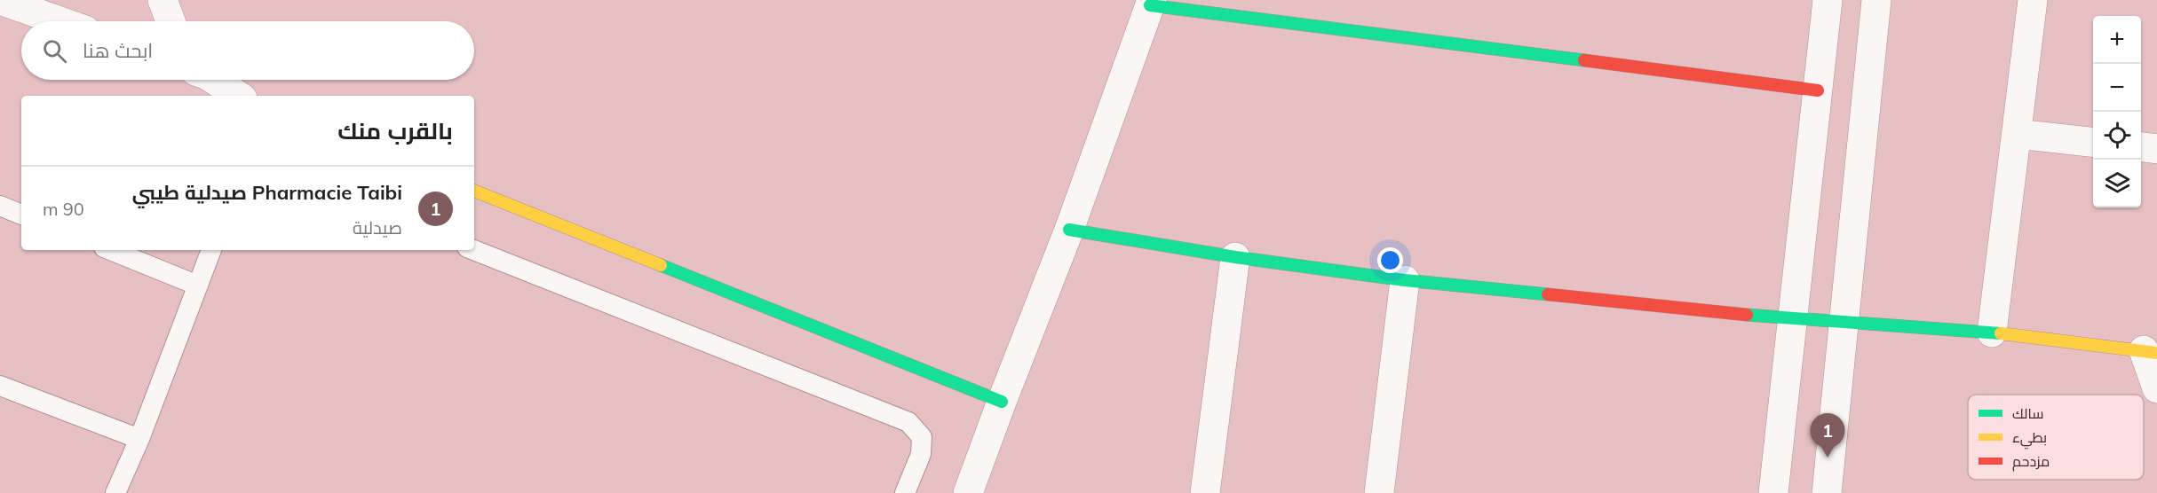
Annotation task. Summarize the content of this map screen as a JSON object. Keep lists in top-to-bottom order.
{
  "legend": ["سالك", "بطيء", "مزدحم"],
  "page": {
    "map_buttons": ["+", "−"],
    "search": "ابحث هنا",
    "heading": "بالقرب منك",
    "list": [
      {
        "mark": "1",
        "name": "Pharmacie Taibi صيدلية طيبي",
        "note": "صيدلية",
        "value": "90 m"
      }
    ],
    "pins": "1"
  }
}
